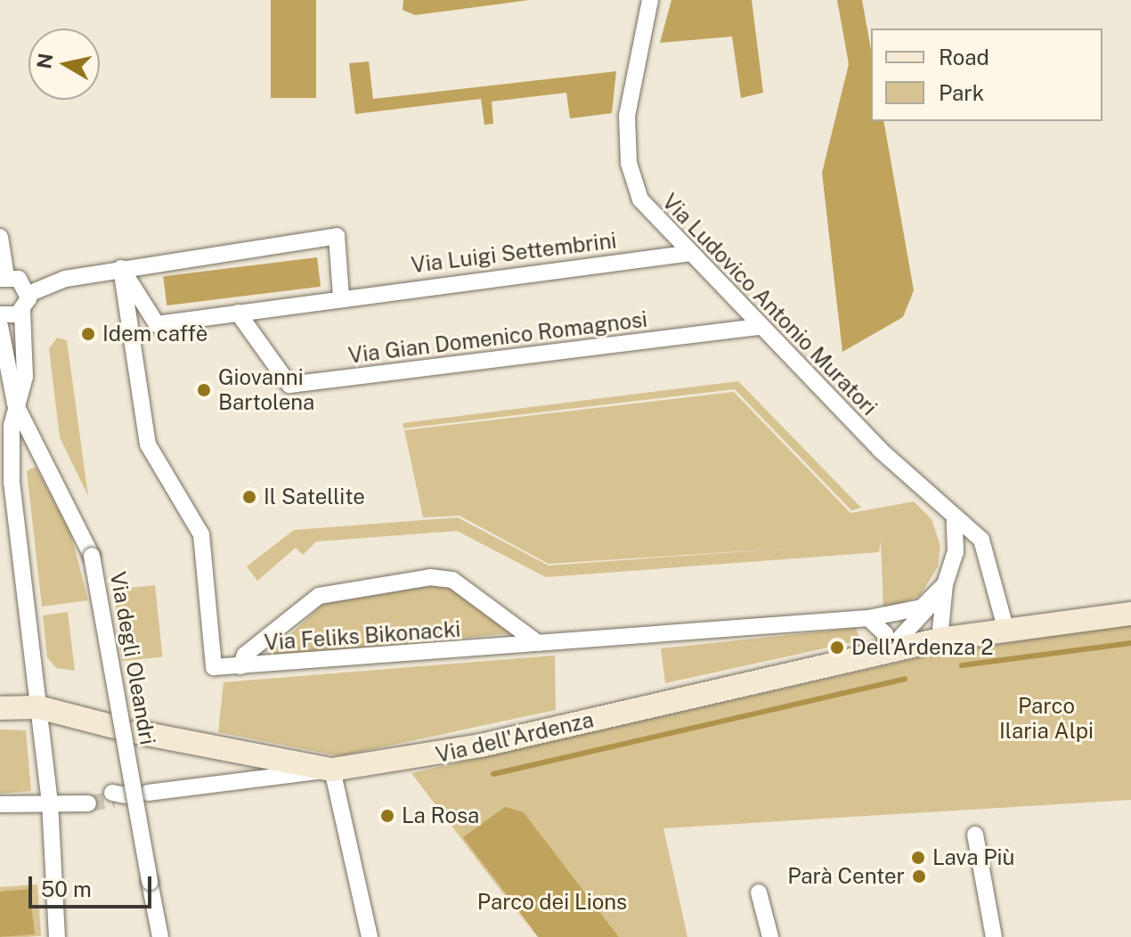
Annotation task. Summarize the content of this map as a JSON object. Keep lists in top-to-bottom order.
{
  "streets": {
    "main road": ["Via dell'Ardenza"],
    "street": [
      "Via Luigi Settembrini",
      "Via Ludovico Antonio Muratori",
      "Via Gian Domenico Romagnosi",
      "Via Feliks Bikonacki",
      "Via degli Oleandri"
    ]
  },
  "crossings": [
    ["Via Luigi Settembrini", "Via Ludovico Antonio Muratori"],
    ["Via Luigi Settembrini", "Via Gian Domenico Romagnosi"],
    ["Via Ludovico Antonio Muratori", "Via Gian Domenico Romagnosi"],
    ["Via Ludovico Antonio Muratori", "Via dell'Ardenza"]
  ],
  "parks": ["Parco Ilaria Alpi", "Parco dei Lions"],
  "places": [
    "Idem caffè",
    "Giovanni Bartolena",
    "Il Satellite",
    "Dell’Ardenza 2",
    "La Rosa",
    "Lava Più",
    "Parà Center"
  ],
  "legend": ["Road", "Park"],
  "scale_bar": "50 m",
  "north": "left"
}
